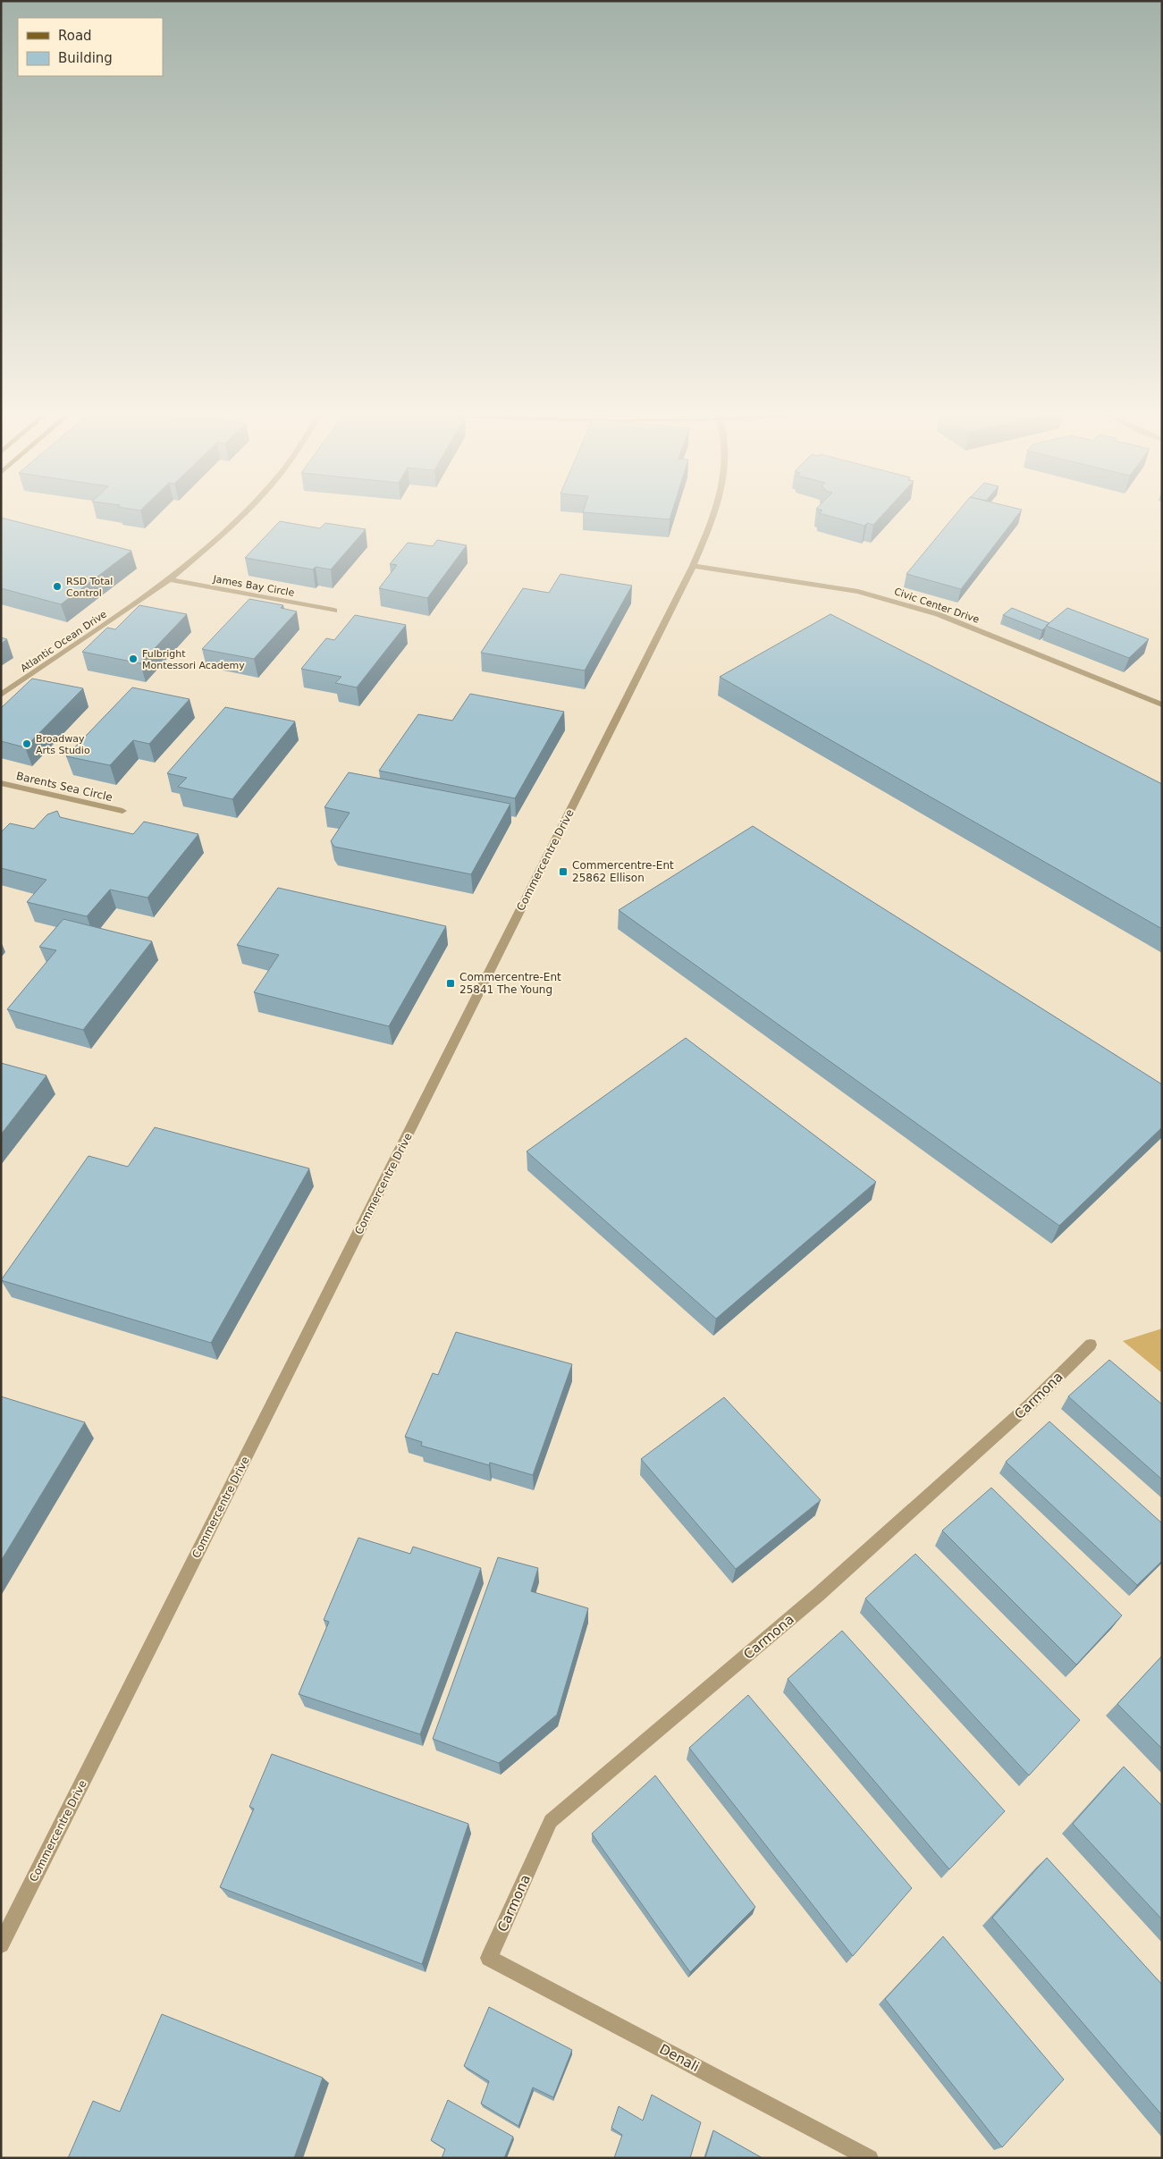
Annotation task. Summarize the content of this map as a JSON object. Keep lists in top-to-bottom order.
{
  "streets": {
    "street": [
      "James Bay Circle",
      "Civic Center Drive",
      "Atlantic Ocean Drive",
      "Barents Sea Circle",
      "Commercentre Drive",
      "Carmona",
      "Denali"
    ]
  },
  "crossings": [
    ["James Bay Circle", "Atlantic Ocean Drive"],
    ["Civic Center Drive", "Commercentre Drive"],
    ["Carmona", "Denali"]
  ],
  "places": {
    "other": ["RSD Total Control", "Fulbright Montessori Academy", "Broadway Arts Studio"],
    "transit": ["Commercentre-Ent 25862 Ellison", "Commercentre-Ent 25841 The Young"]
  },
  "legend": ["Road", "Building"]
}
